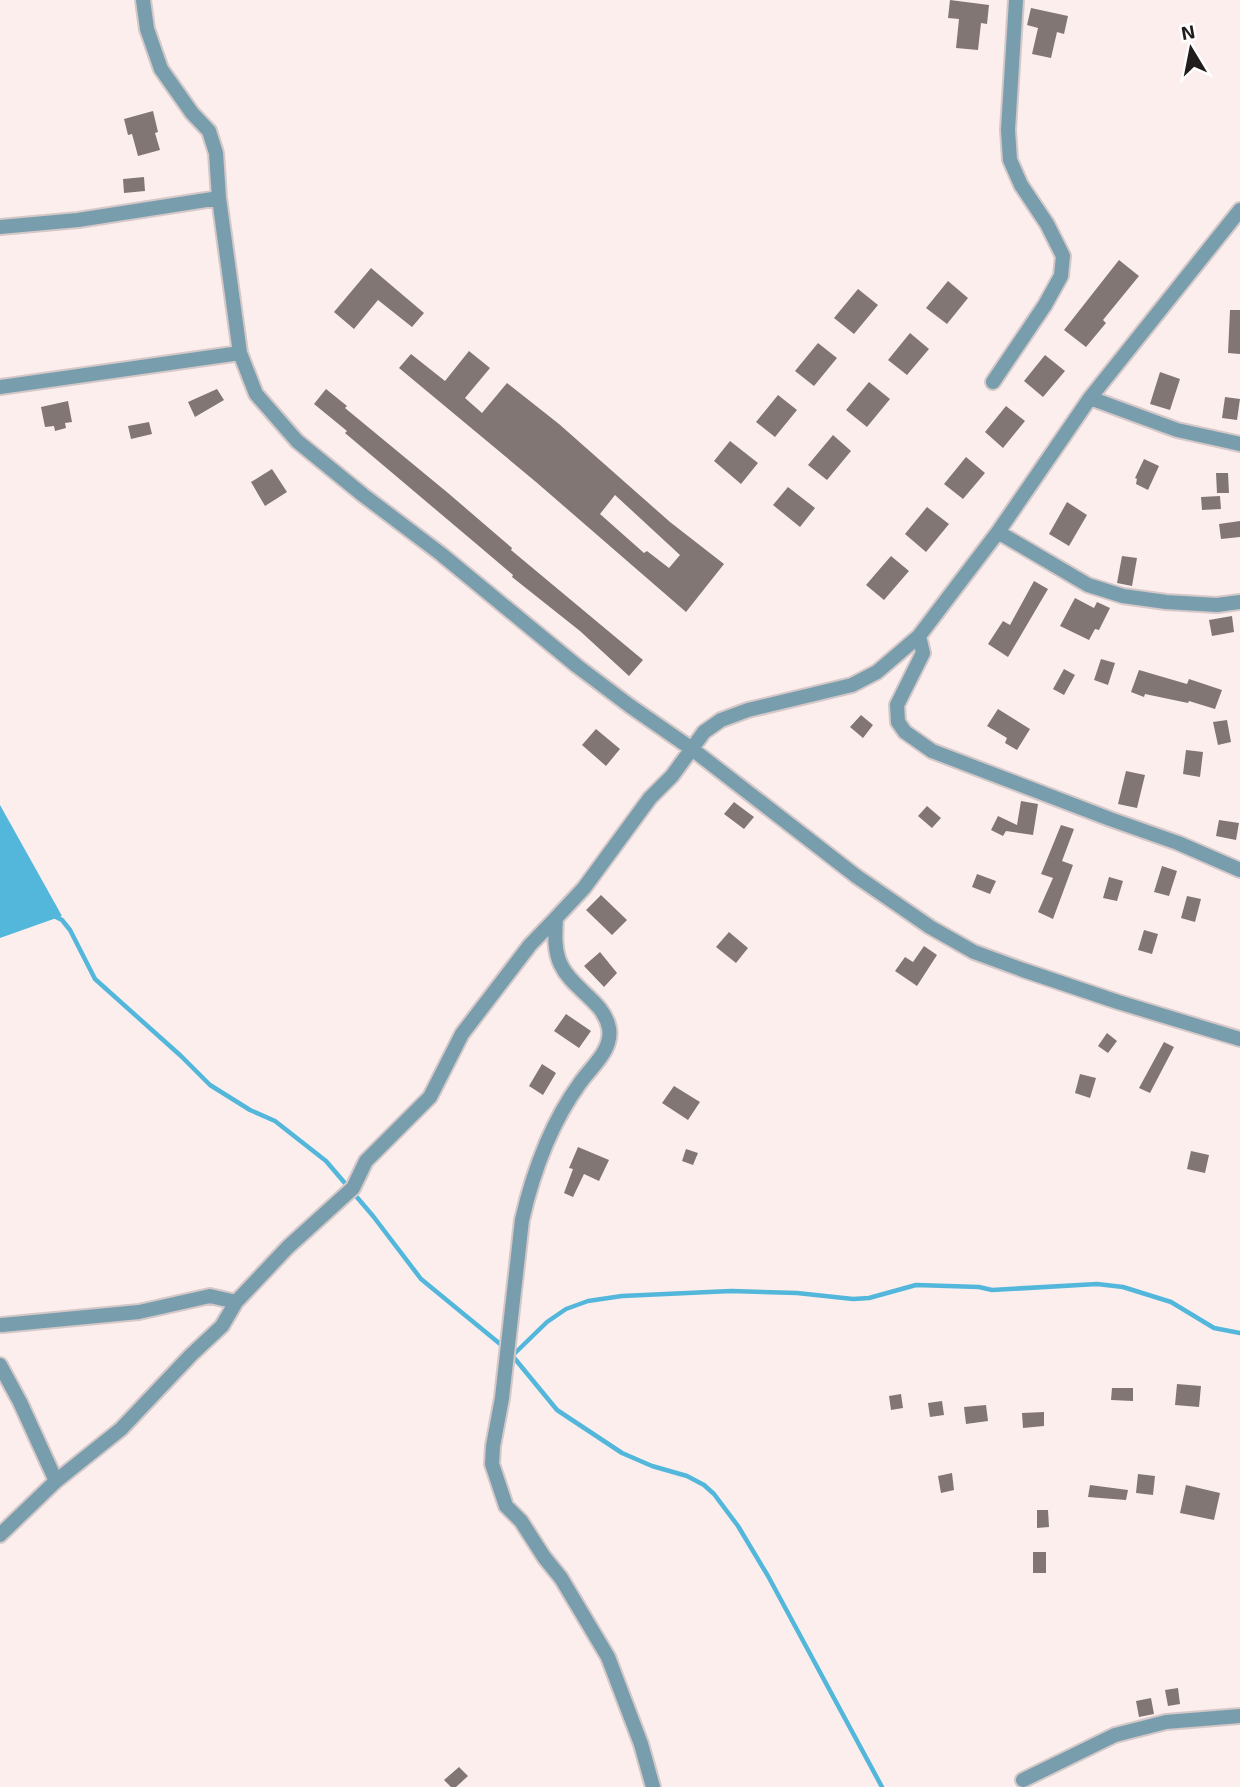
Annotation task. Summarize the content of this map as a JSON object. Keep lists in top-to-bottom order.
{
  "north": "top"
}
